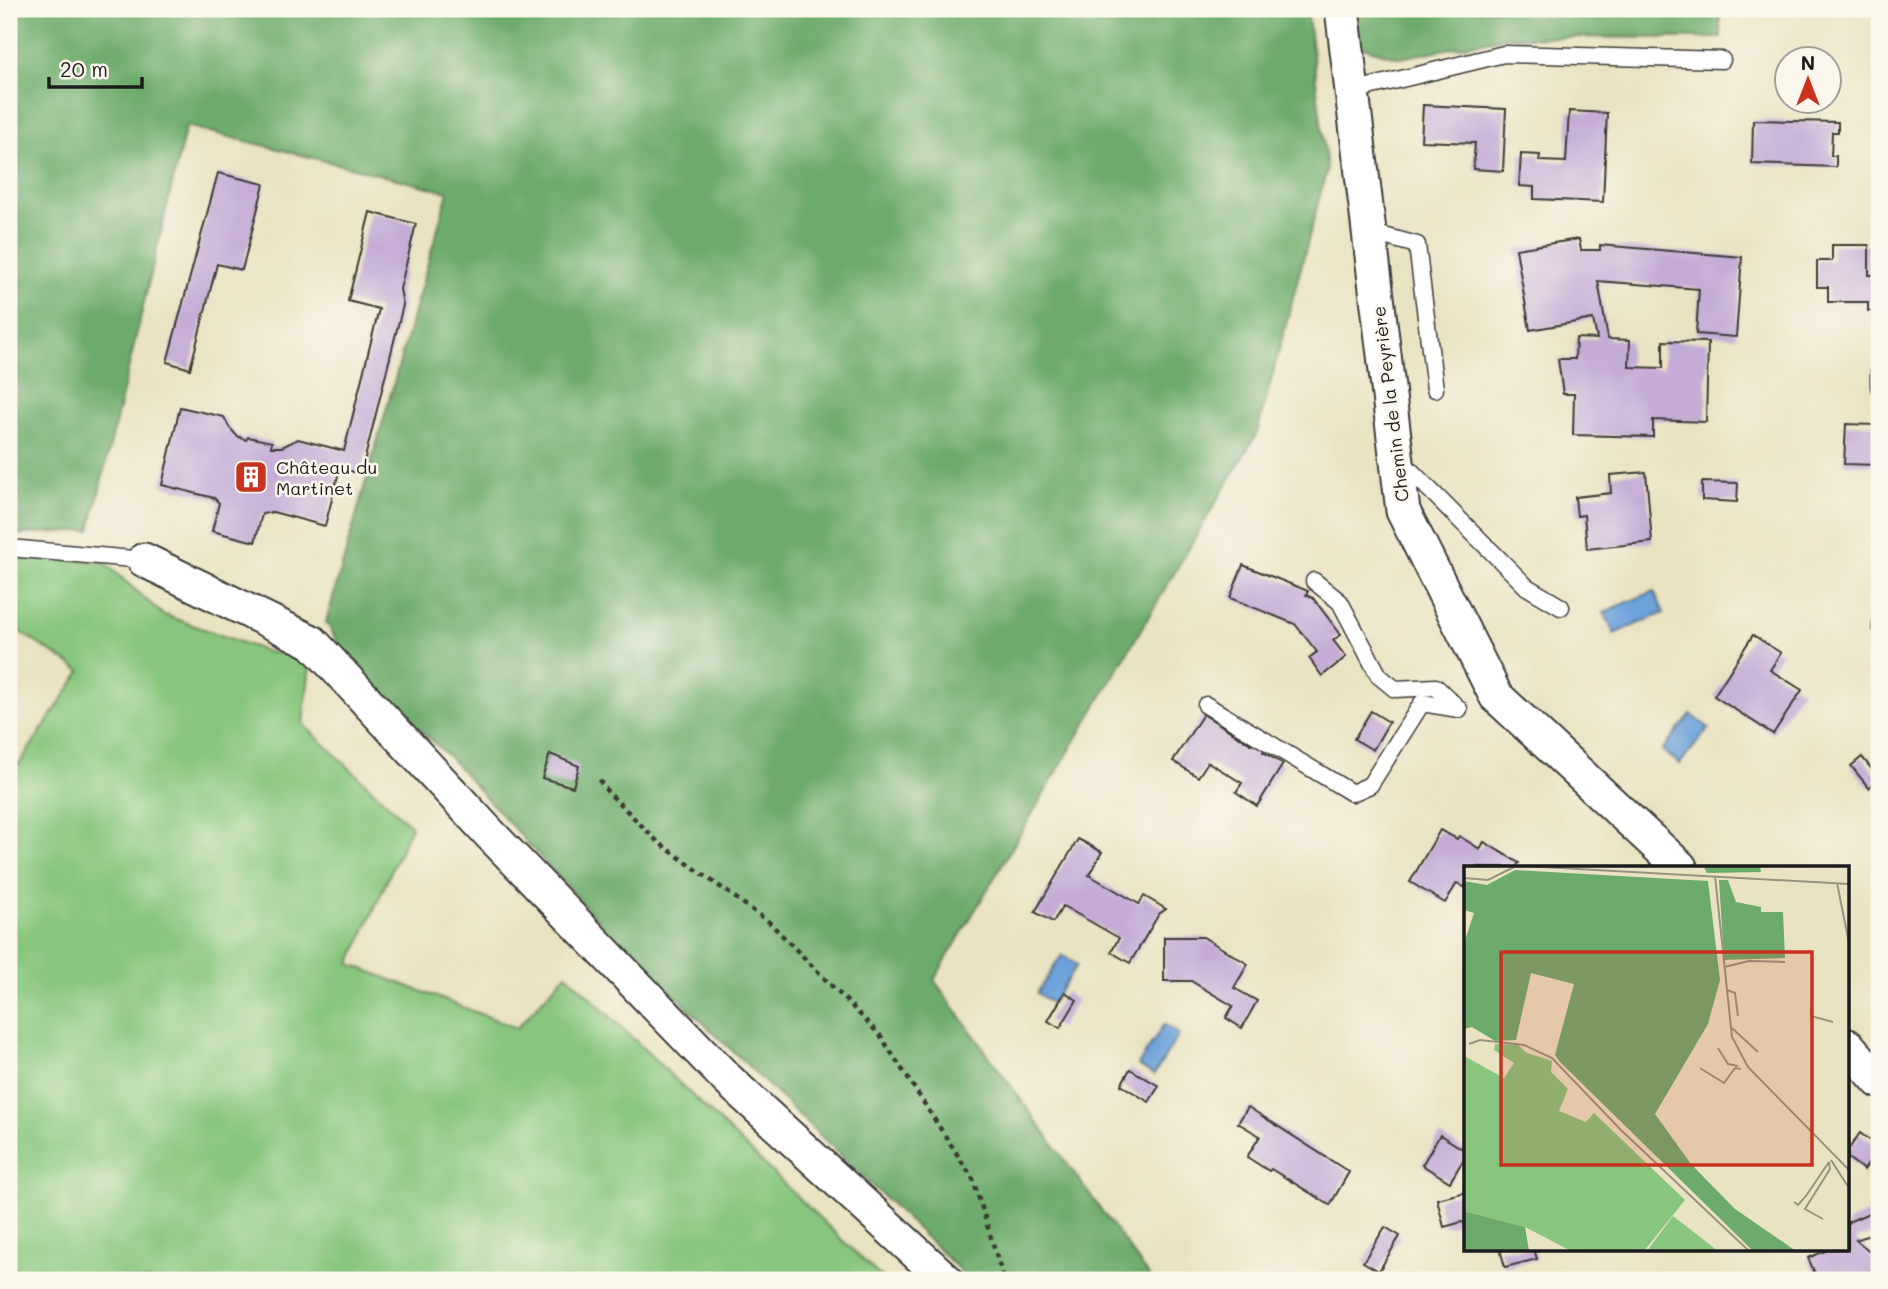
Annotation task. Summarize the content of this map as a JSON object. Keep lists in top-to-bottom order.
{
  "streets": {
    "street": ["Chemin de la Peyrière"]
  },
  "places": {
    "building": ["Château du Martinet"]
  },
  "scale_bar": "20 m",
  "north": "top"
}
